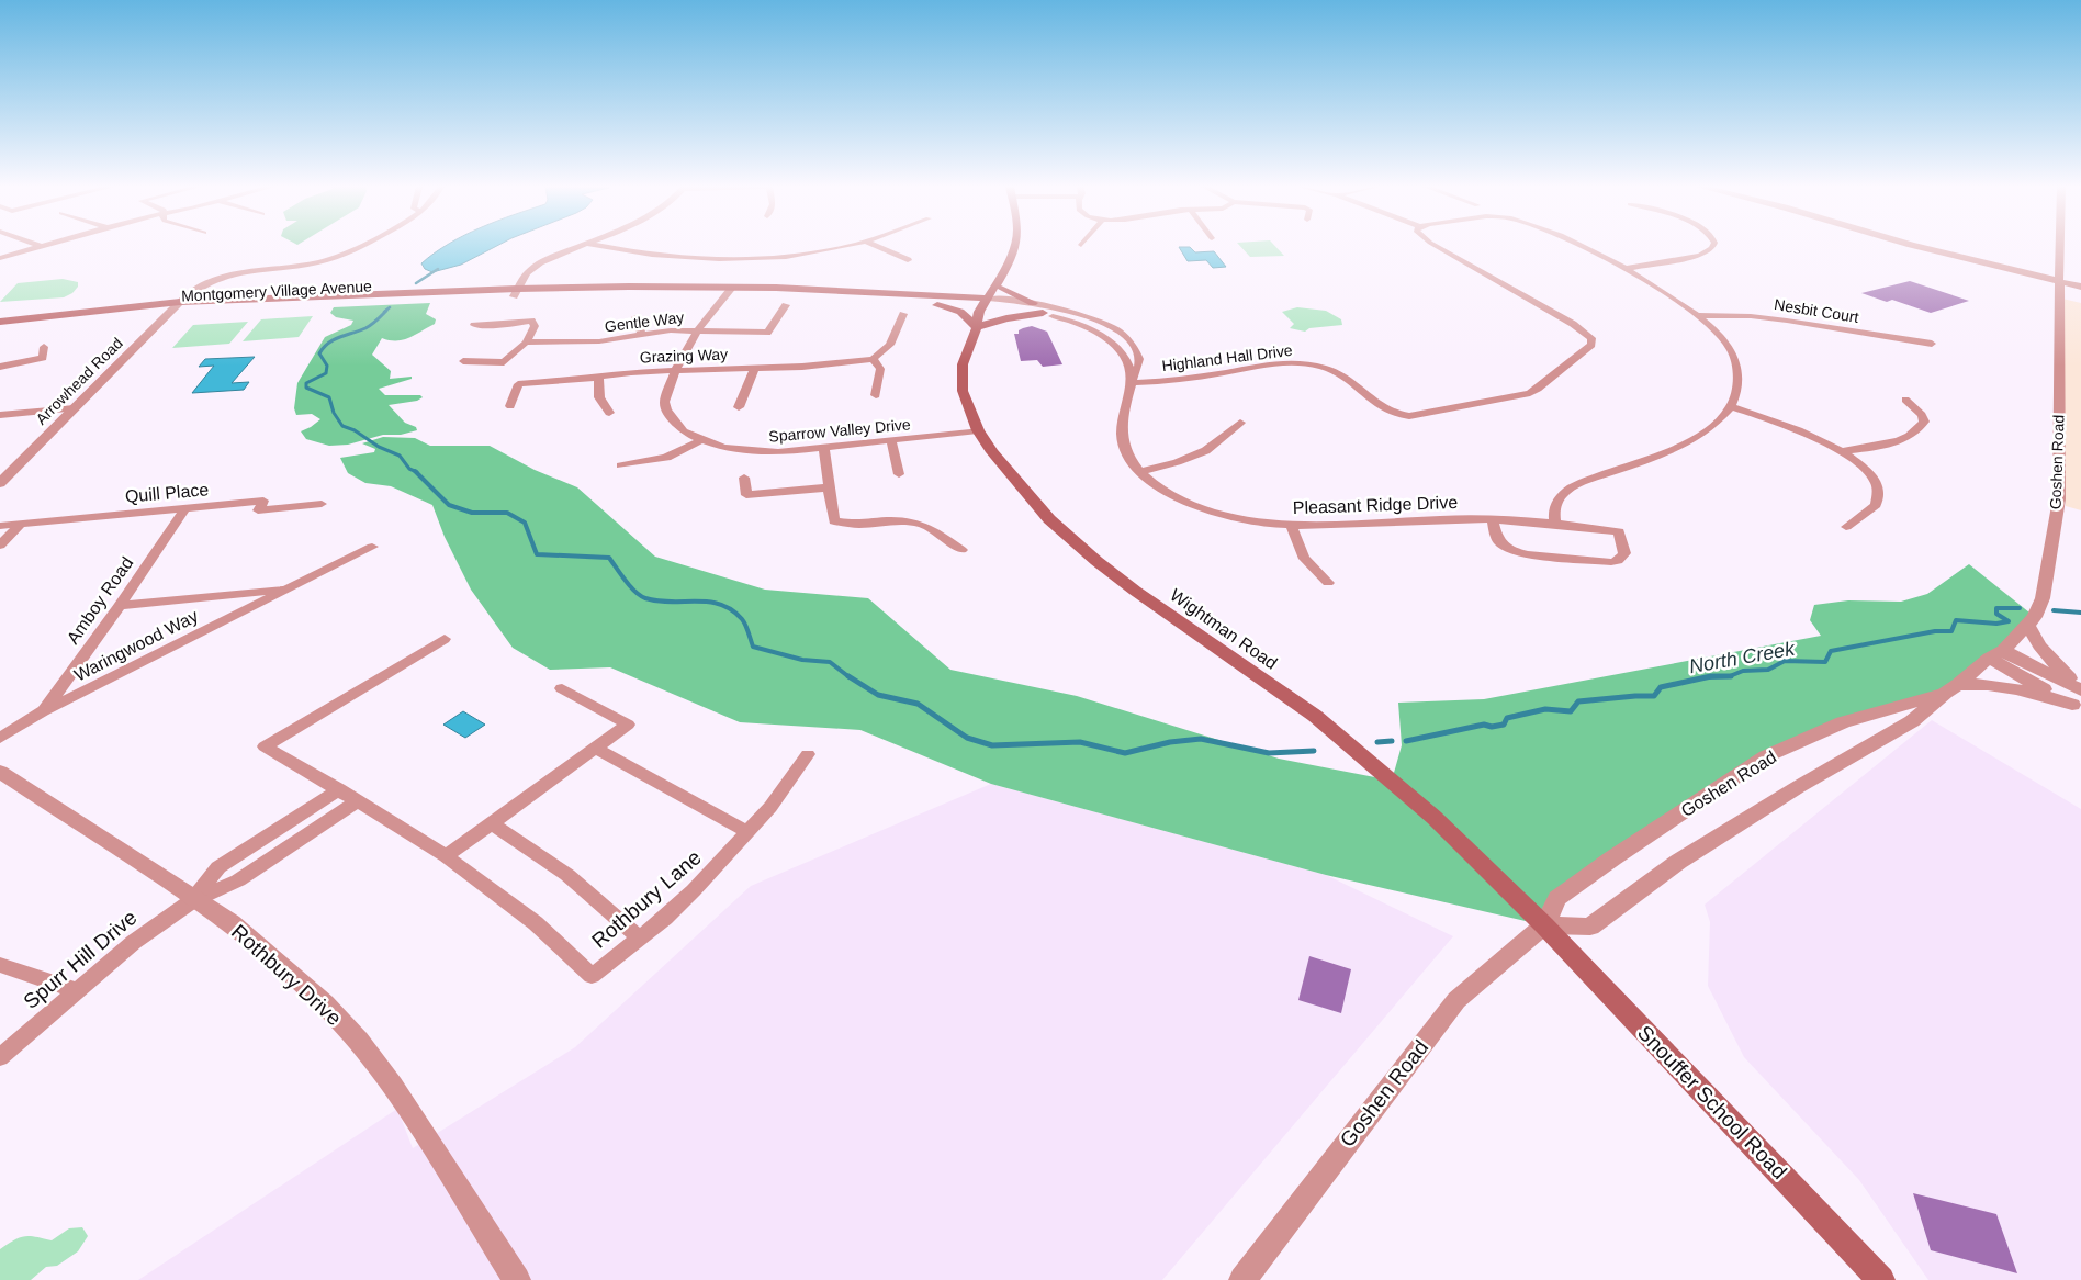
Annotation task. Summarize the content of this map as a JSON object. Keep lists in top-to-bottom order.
{
  "streets": {
    "main road": ["Montgomery Village Avenue", "Wightman Road", "Snouffer School Road"],
    "street": [
      "Nesbit Court",
      "Gentle Way",
      "Grazing Way",
      "Highland Hall Drive",
      "Arrowhead Road",
      "Sparrow Valley Drive",
      "Goshen Road",
      "Quill Place",
      "Pleasant Ridge Drive",
      "Amboy Road",
      "Waringwood Way",
      "Rothbury Lane",
      "Spurr Hill Drive",
      "Rothbury Drive"
    ]
  },
  "crossings": [
    ["Montgomery Village Avenue", "Arrowhead Road"],
    ["Montgomery Village Avenue", "Sparrow Valley Drive"],
    ["Montgomery Village Avenue", "Pleasant Ridge Drive"],
    ["Montgomery Village Avenue", "Wightman Road"],
    ["Gentle Way", "Sparrow Valley Drive"],
    ["Grazing Way", "Sparrow Valley Drive"],
    ["Highland Hall Drive", "Pleasant Ridge Drive"],
    ["Sparrow Valley Drive", "Wightman Road"],
    ["Goshen Road", "Wightman Road"],
    ["Goshen Road", "Snouffer School Road"],
    ["Quill Place", "Amboy Road"],
    ["Pleasant Ridge Drive", "Wightman Road"],
    ["Amboy Road", "Waringwood Way"],
    ["Wightman Road", "Snouffer School Road"],
    ["Spurr Hill Drive", "Rothbury Drive"]
  ],
  "water": ["North Creek"]
}
